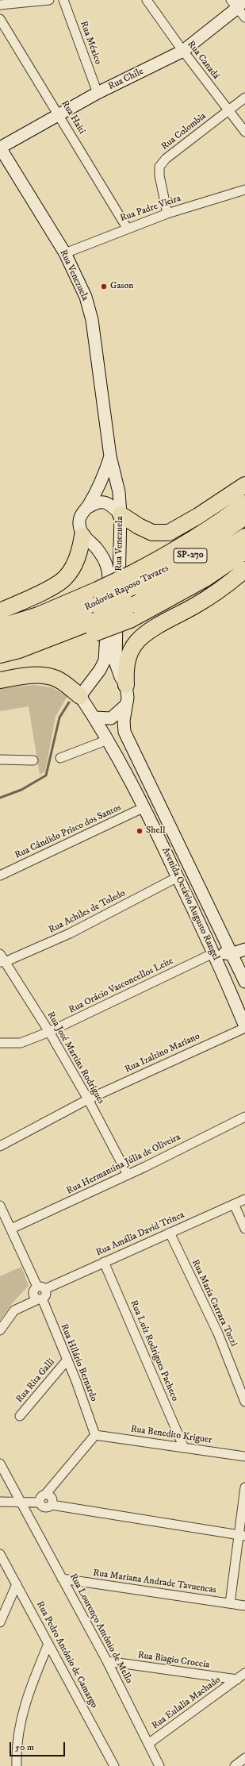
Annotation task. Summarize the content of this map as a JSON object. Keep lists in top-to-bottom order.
{
  "streets": {
    "highway": ["SP-270", "Rodovia Raposo Tavares"],
    "main road": ["Rua Chile", "Rua Venezuela", "Avenida Octávio Augusto Rangel"],
    "street": [
      "Rua México",
      "Rua Canadá",
      "Rua Haiti",
      "Rua Colombia",
      "Rua Padre Vieira",
      "Rua Cândido Prisco dos Santos",
      "Rua Achiles de Toledo",
      "Rua Orácio Vasconcellos Leite",
      "Rua Izaltino Mariano",
      "Rua José Martins Rodrigues",
      "Rua Hermantina Júlia de Oliveira",
      "Rua Amália David Trinca",
      "Rua Maria Carrara Tozzi",
      "Rua Luíz Rodrigues Pacheco",
      "Rua Hilário Bernardo",
      "Rua Rita Galli",
      "Rua Benedito Kriguer",
      "Rua Mariana Andrade Tavuencas",
      "Rua Lourenço Antônio de Mello",
      "Rua Pedro Antônio de Camargo",
      "Rua Biagio Croccia",
      "Rua Eulalia Machado"
    ]
  },
  "crossings": [
    ["Rua México", "Rua Chile"],
    ["Rua Canadá", "Rua Chile"],
    ["Rua Canadá", "Rua Colombia"],
    ["Rua Chile", "Rua Haiti"],
    ["Rua Chile", "Rua Venezuela"],
    ["Rua Haiti", "Rua Padre Vieira"],
    ["Rua Colombia", "Rua Padre Vieira"],
    ["Rua Padre Vieira", "Rua Venezuela"],
    ["Rua Venezuela", "Avenida Octávio Augusto Rangel"],
    ["SP-270", "Rodovia Raposo Tavares"],
    ["Rua Cândido Prisco dos Santos", "Avenida Octávio Augusto Rangel"],
    ["Avenida Octávio Augusto Rangel", "Rua Achiles de Toledo"],
    ["Avenida Octávio Augusto Rangel", "Rua Orácio Vasconcellos Leite"],
    ["Avenida Octávio Augusto Rangel", "Rua Izaltino Mariano"],
    ["Rua Achiles de Toledo", "Rua José Martins Rodrigues"],
    ["Rua Orácio Vasconcellos Leite", "Rua José Martins Rodrigues"],
    ["Rua Izaltino Mariano", "Rua José Martins Rodrigues"],
    ["Rua José Martins Rodrigues", "Rua Hermantina Júlia de Oliveira"],
    ["Rua Amália David Trinca", "Rua Maria Carrara Tozzi"],
    ["Rua Amália David Trinca", "Rua Luíz Rodrigues Pacheco"],
    ["Rua Amália David Trinca", "Rua Hilário Bernardo"],
    ["Rua Luíz Rodrigues Pacheco", "Rua Benedito Kriguer"],
    ["Rua Hilário Bernardo", "Rua Rita Galli"],
    ["Rua Hilário Bernardo", "Rua Benedito Kriguer"],
    ["Rua Mariana Andrade Tavuencas", "Rua Lourenço Antônio de Mello"],
    ["Rua Lourenço Antônio de Mello", "Rua Biagio Croccia"],
    ["Rua Lourenço Antônio de Mello", "Rua Eulalia Machado"],
    ["Rua Biagio Croccia", "Rua Eulalia Machado"]
  ],
  "places": ["Gason", "Shell"],
  "scale_bar": "50 m"
}
